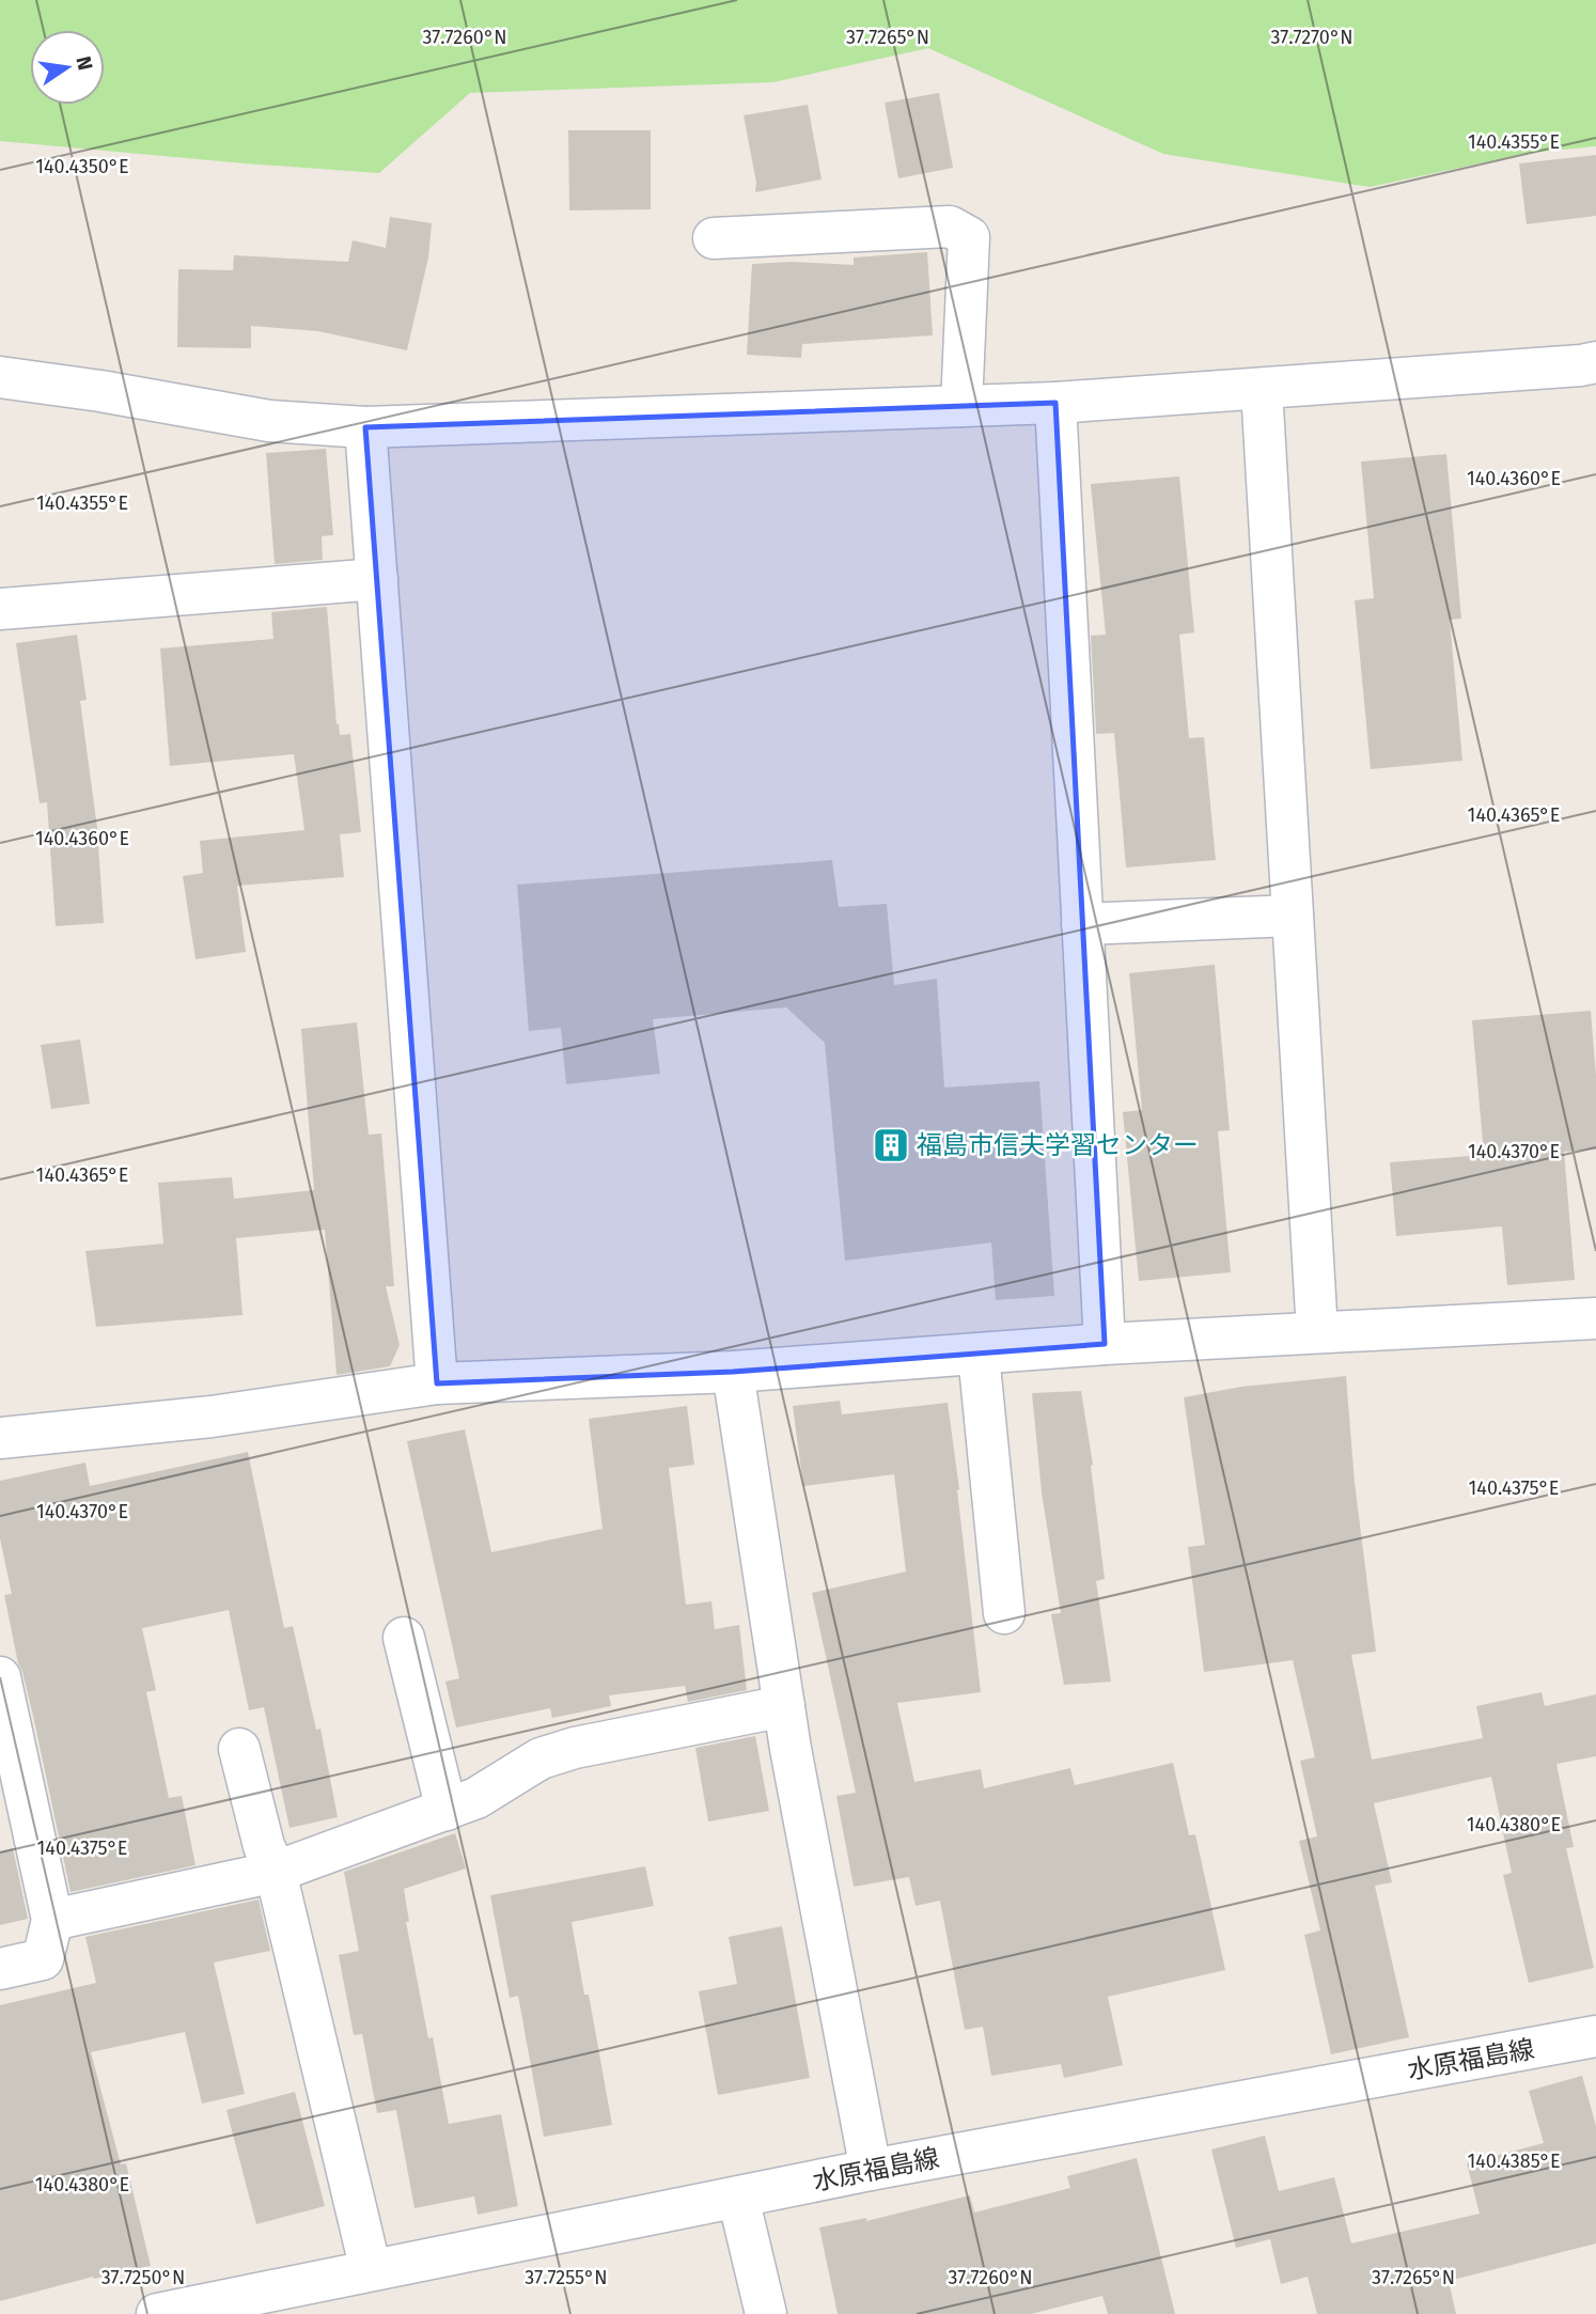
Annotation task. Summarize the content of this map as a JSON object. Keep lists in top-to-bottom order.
{
  "streets": {
    "street": ["水原福島線"]
  },
  "places": {
    "building": ["福島市信夫学習センター"]
  },
  "north": "right",
  "coordinates": [
    "37.7260°N",
    "37.7265°N",
    "37.7270°N",
    "140.4355°E",
    "140.4350°E",
    "140.4360°E",
    "140.4365°E",
    "140.4370°E",
    "140.4375°E",
    "140.4380°E",
    "140.4385°E",
    "37.7250°N",
    "37.7255°N"
  ]
}
